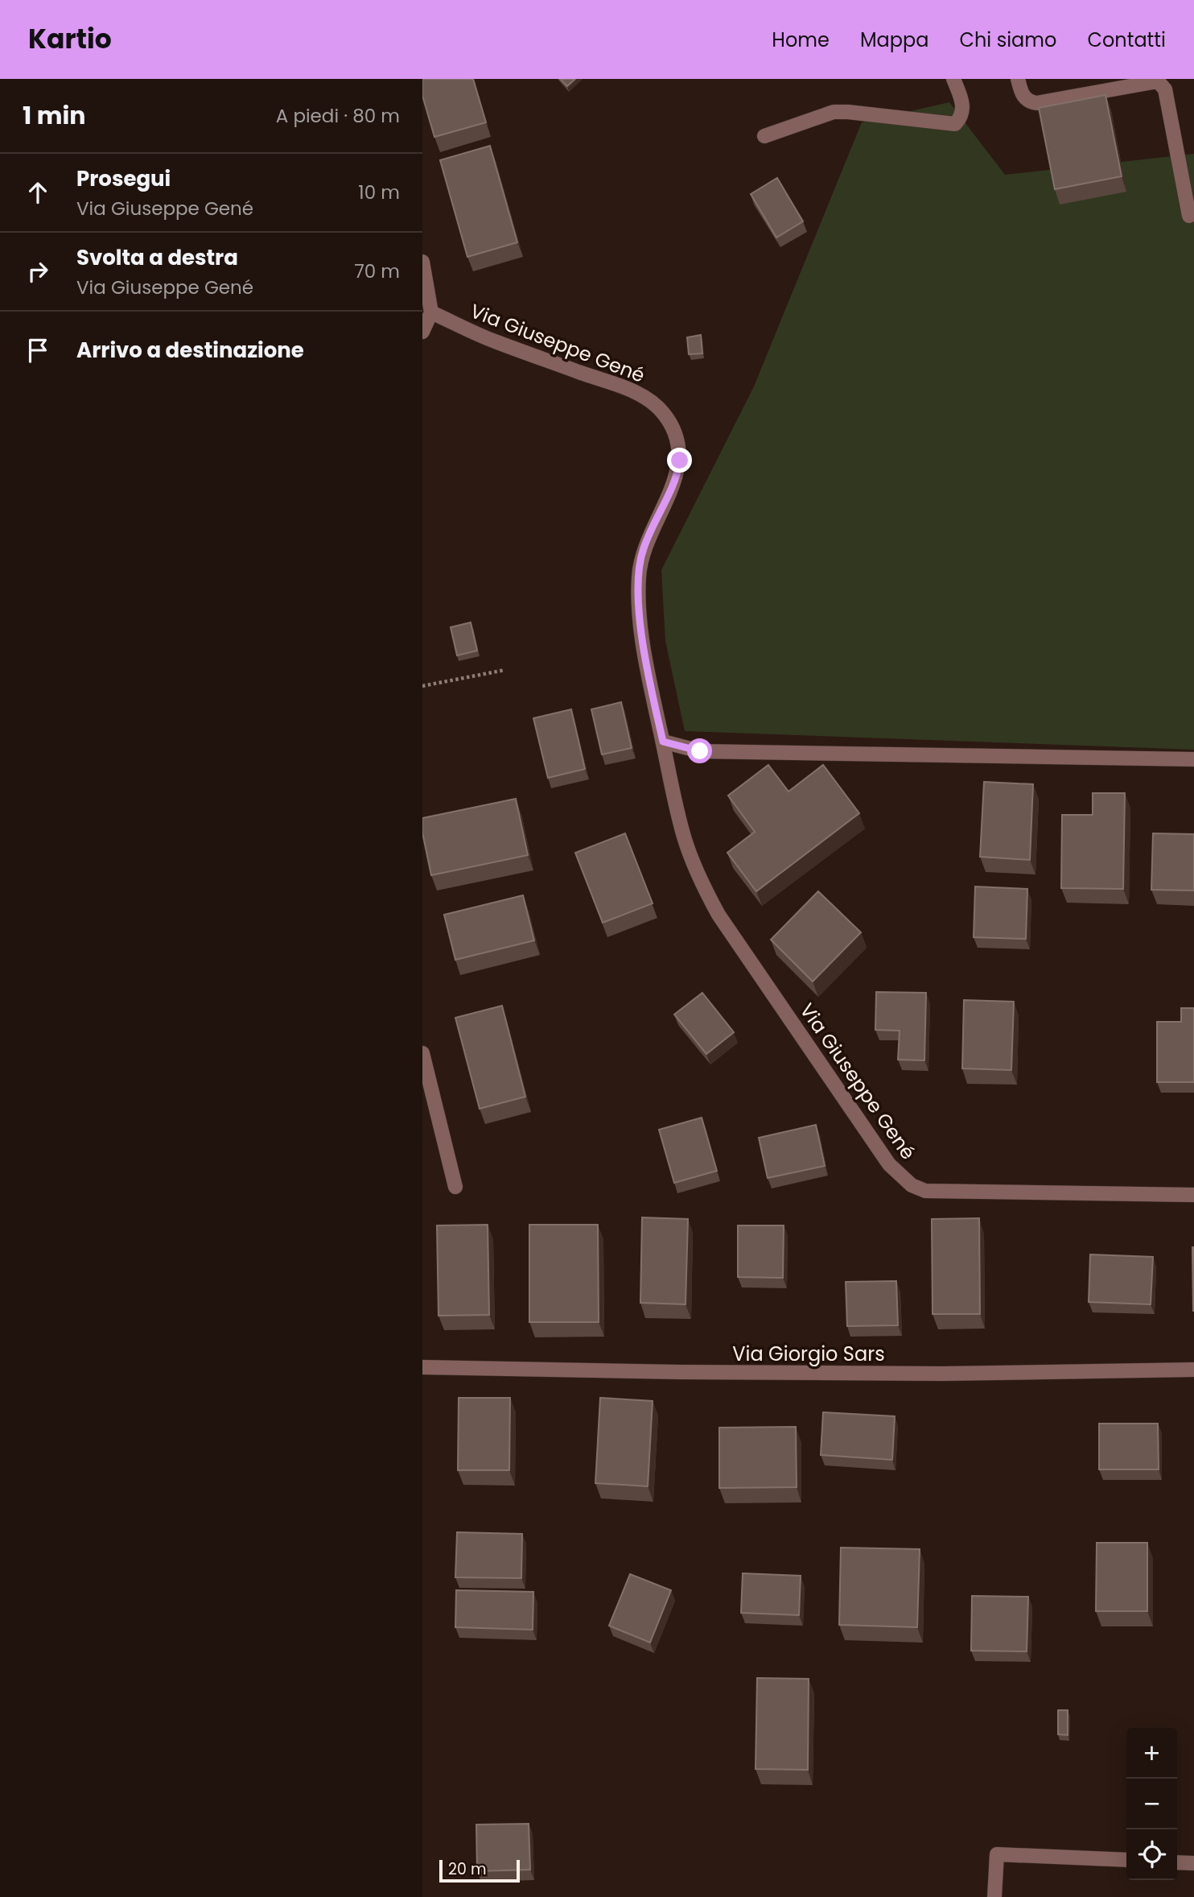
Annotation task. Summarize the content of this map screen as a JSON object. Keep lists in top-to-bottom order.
{
  "streets": {
    "street": ["Via Giuseppe Gené", "Via Giorgio Sars"]
  },
  "scale_bar": "20 m",
  "page": {
    "header": "Kartio",
    "nav": [
      "Home",
      "Mappa",
      "Chi siamo",
      "Contatti"
    ],
    "heading": ["1 min", "A piedi · 80 m"],
    "list": [
      ["Prosegui", "Via Giuseppe Gené", "10 m"],
      ["Svolta a destra", "Via Giuseppe Gené", "70 m"],
      "Arrivo a destinazione"
    ],
    "map_buttons": ["+", "−"],
    "scale": "20 m"
  }
}
